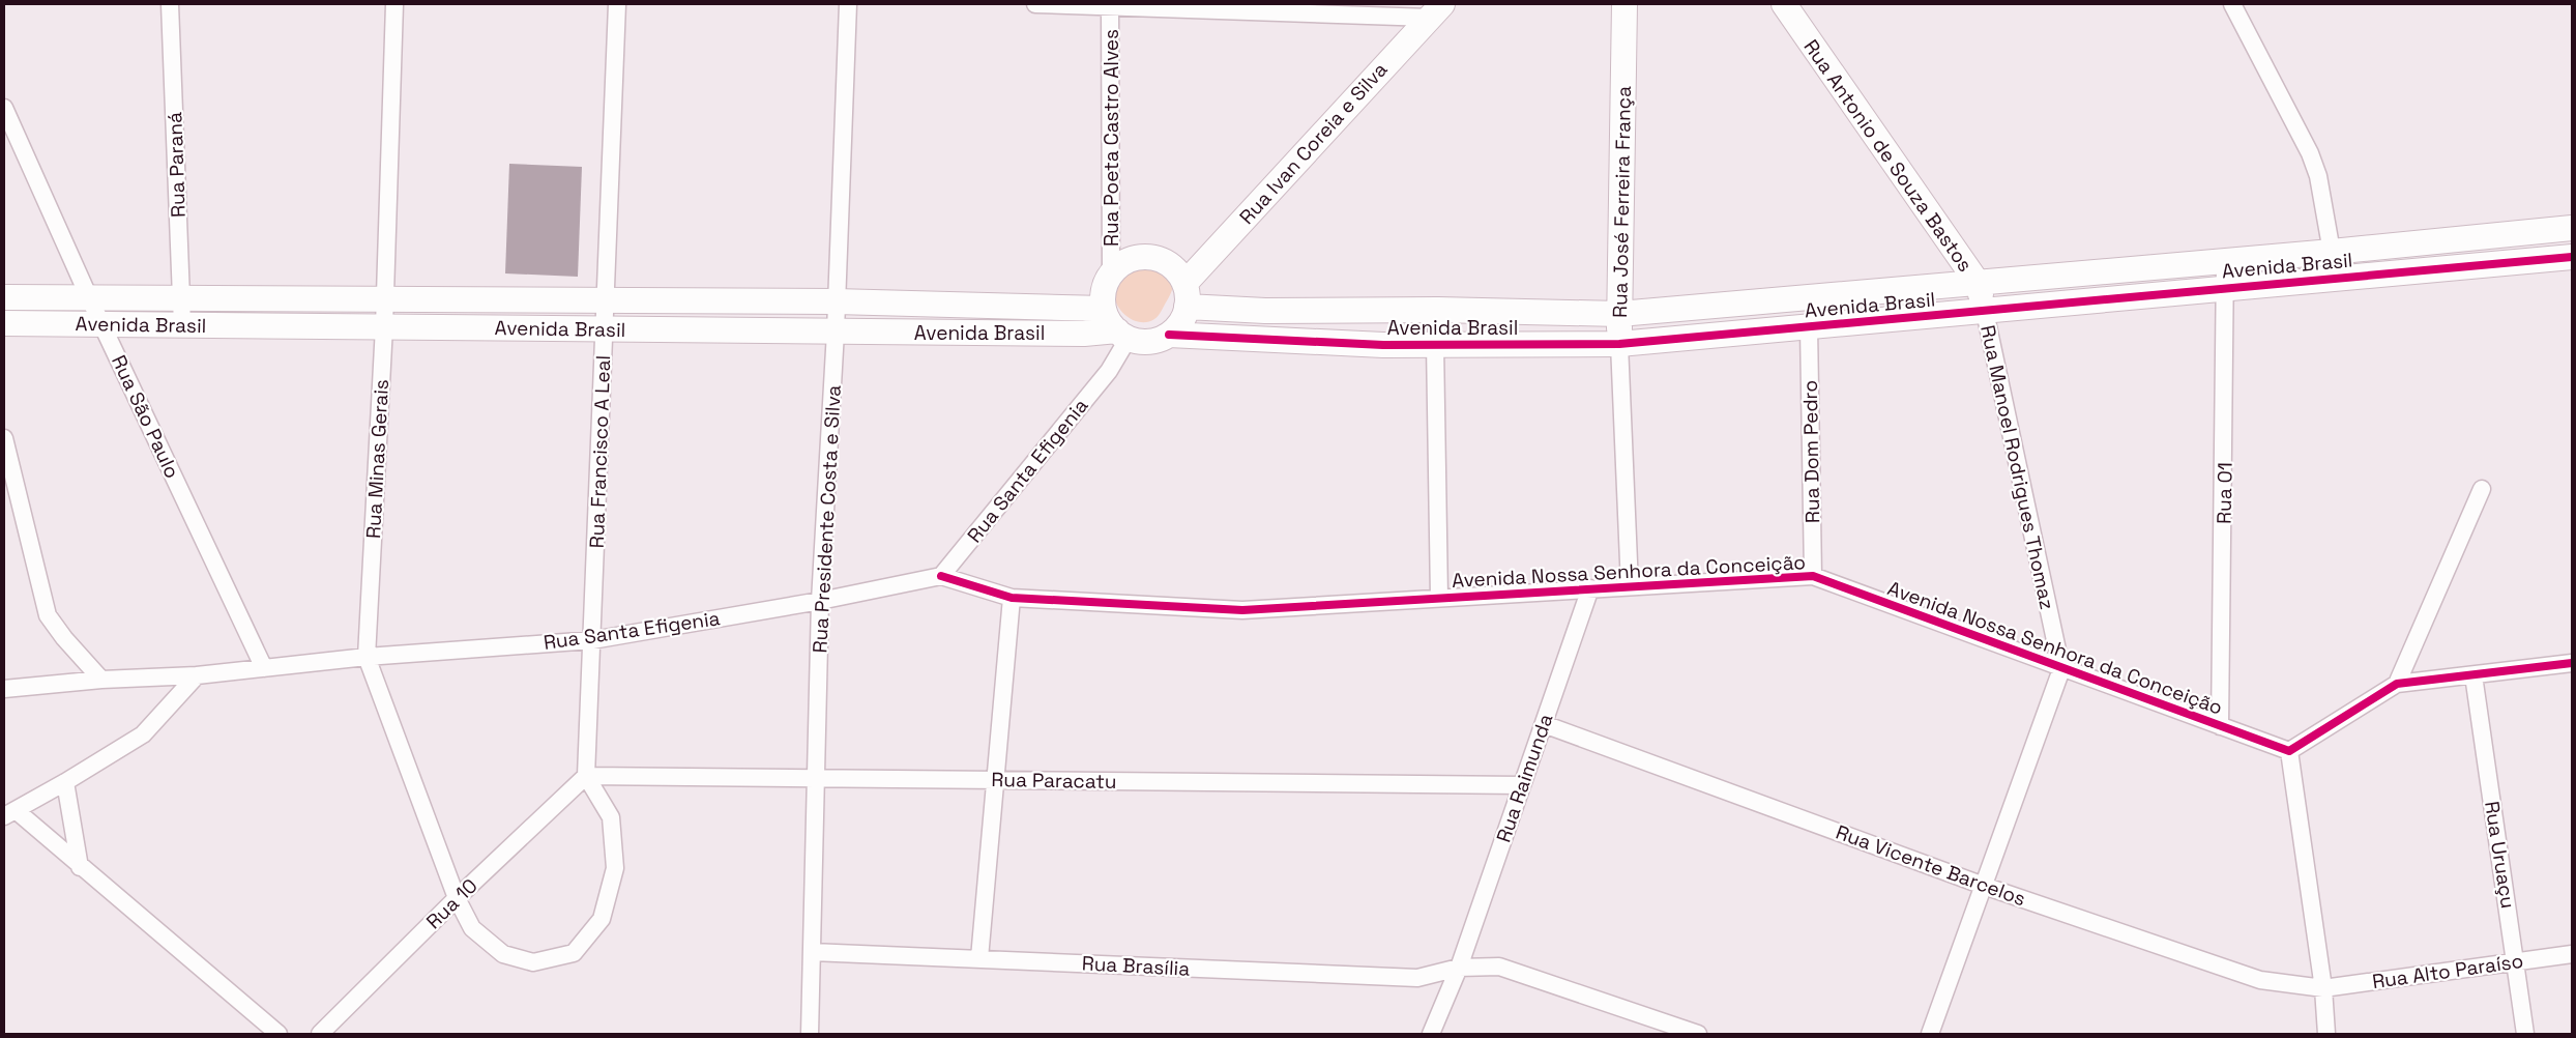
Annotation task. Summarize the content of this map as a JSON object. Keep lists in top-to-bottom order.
{
  "streets": {
    "street": [
      "Rua Poeta Castro Alves",
      "Rua Ivan Coreia e Silva",
      "Rua Antonio de Souza Bastos",
      "Rua Paraná",
      "Rua José Ferreira França",
      "Avenida Brasil",
      "Rua São Paulo",
      "Rua Francisco A Leal",
      "Rua Dom Pedro",
      "Rua Minas Gerais",
      "Rua Manoel Rodrigues Thomaz",
      "Rua Santa Efigenia",
      "Rua 01",
      "Rua Presidente Costa e Silva",
      "Avenida Nossa Senhora da Conceição",
      "Rua Raimunda",
      "Rua Paracatu",
      "Rua Uruaçu",
      "Rua Vicente Barcelos",
      "Rua 10",
      "Rua Brasília",
      "Rua Alto Paraíso"
    ]
  },
  "crossings": [
    ["Rua Poeta Castro Alves", "Rua Ivan Coreia e Silva"],
    ["Rua Poeta Castro Alves", "Avenida Brasil"],
    ["Rua Poeta Castro Alves", "Rua Santa Efigenia"],
    ["Rua Ivan Coreia e Silva", "Avenida Brasil"],
    ["Rua Ivan Coreia e Silva", "Rua Santa Efigenia"],
    ["Rua Antonio de Souza Bastos", "Avenida Brasil"],
    ["Rua Antonio de Souza Bastos", "Rua Manoel Rodrigues Thomaz"],
    ["Rua Paraná", "Avenida Brasil"],
    ["Rua José Ferreira França", "Avenida Brasil"],
    ["Rua José Ferreira França", "Avenida Nossa Senhora da Conceição"],
    ["Avenida Brasil", "Rua São Paulo"],
    ["Avenida Brasil", "Rua Francisco A Leal"],
    ["Avenida Brasil", "Rua Dom Pedro"],
    ["Avenida Brasil", "Rua Minas Gerais"],
    ["Avenida Brasil", "Rua Manoel Rodrigues Thomaz"],
    ["Avenida Brasil", "Rua Santa Efigenia"],
    ["Avenida Brasil", "Rua 01"],
    ["Avenida Brasil", "Rua Presidente Costa e Silva"],
    ["Rua São Paulo", "Rua Santa Efigenia"],
    ["Rua Francisco A Leal", "Rua Minas Gerais"],
    ["Rua Francisco A Leal", "Rua Santa Efigenia"],
    ["Rua Francisco A Leal", "Rua Paracatu"],
    ["Rua Francisco A Leal", "Rua 10"],
    ["Rua Dom Pedro", "Avenida Nossa Senhora da Conceição"],
    ["Rua Minas Gerais", "Rua Santa Efigenia"],
    ["Rua Minas Gerais", "Rua Paracatu"],
    ["Rua Minas Gerais", "Rua 10"],
    ["Rua Manoel Rodrigues Thomaz", "Avenida Nossa Senhora da Conceição"],
    ["Rua Santa Efigenia", "Rua Presidente Costa e Silva"],
    ["Rua Santa Efigenia", "Avenida Nossa Senhora da Conceição"],
    ["Rua 01", "Avenida Nossa Senhora da Conceição"],
    ["Rua Presidente Costa e Silva", "Rua Paracatu"],
    ["Rua Presidente Costa e Silva", "Rua Brasília"],
    ["Avenida Nossa Senhora da Conceição", "Rua Raimunda"],
    ["Rua Raimunda", "Rua Paracatu"],
    ["Rua Raimunda", "Rua Vicente Barcelos"],
    ["Rua Raimunda", "Rua Brasília"],
    ["Rua Paracatu", "Rua 10"],
    ["Rua Uruaçu", "Rua Alto Paraíso"],
    ["Rua Vicente Barcelos", "Rua Alto Paraíso"]
  ]
}
